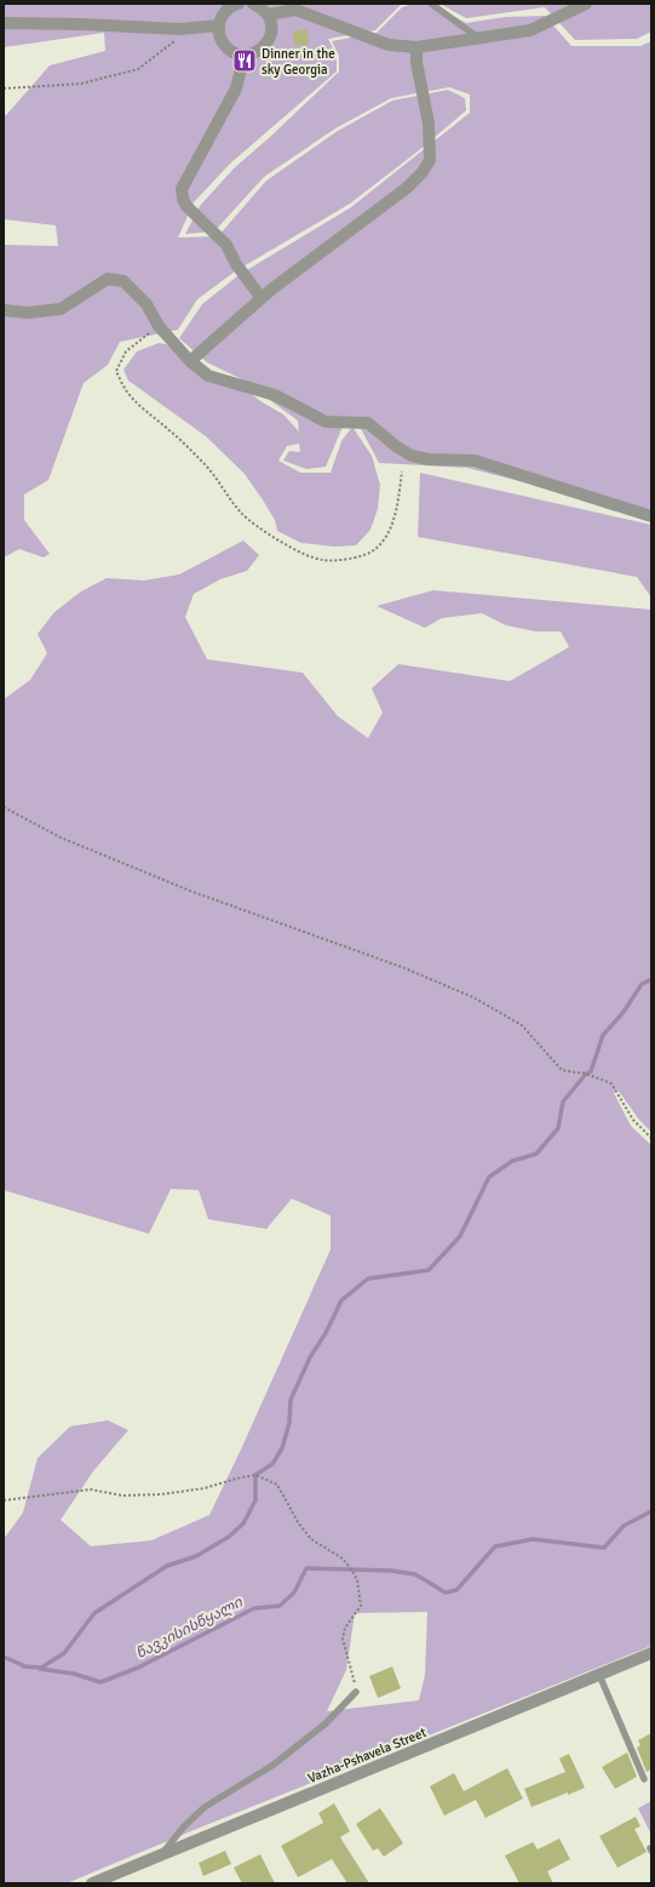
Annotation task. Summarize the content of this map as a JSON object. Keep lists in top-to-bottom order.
{
  "streets": {
    "street": ["Vazha-Pshavela Street"]
  },
  "water": ["წავკისისწყალი"],
  "places": {
    "restaurant": ["Dinner in the sky Georgia"]
  }
}
